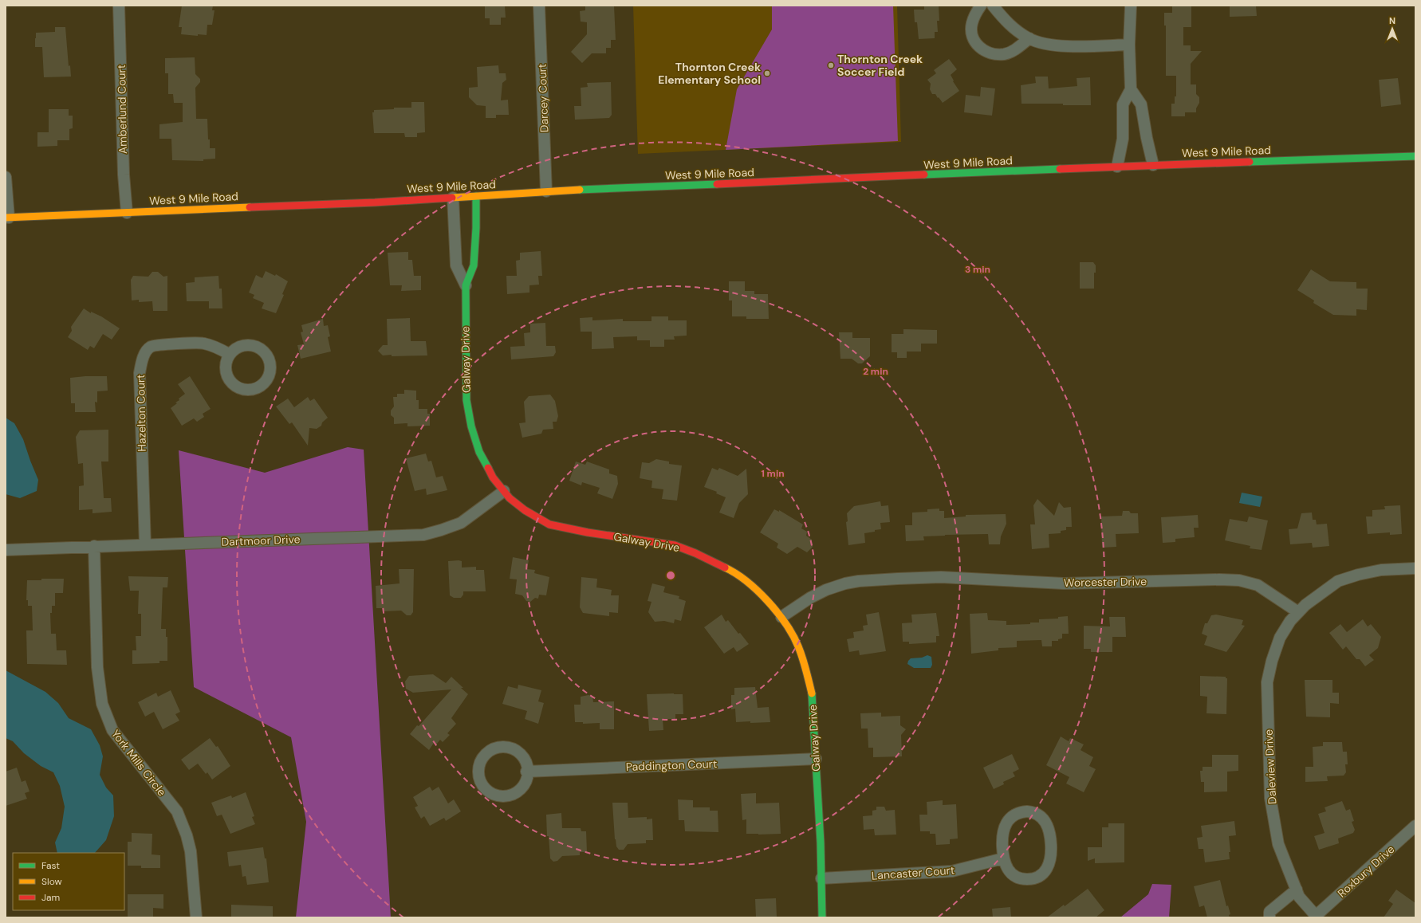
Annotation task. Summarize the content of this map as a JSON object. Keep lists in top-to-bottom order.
{
  "streets": {
    "street": [
      "Darcey Court",
      "Amberlund Court",
      "West 9 Mile Road",
      "Galway Drive",
      "Hazelton Court",
      "Dartmoor Drive",
      "Worcester Drive",
      "York Mills Circle",
      "Paddington Court",
      "Daleview Drive",
      "Roxbury Drive",
      "Lancaster Court"
    ]
  },
  "crossings": [
    ["Darcey Court", "West 9 Mile Road"],
    ["Amberlund Court", "West 9 Mile Road"],
    ["West 9 Mile Road", "Galway Drive"],
    ["Galway Drive", "Dartmoor Drive"],
    ["Galway Drive", "Worcester Drive"],
    ["Galway Drive", "Paddington Court"],
    ["Galway Drive", "Lancaster Court"],
    ["Hazelton Court", "Dartmoor Drive"],
    ["Dartmoor Drive", "York Mills Circle"],
    ["Worcester Drive", "Daleview Drive"],
    ["Daleview Drive", "Roxbury Drive"]
  ],
  "places": ["Thornton Creek Soccer Field", "Thornton Creek Elementary School"],
  "legend": ["Fast", "Slow", "Jam"],
  "north": "top",
  "rings": ["3 min", "2 min", "1 min"]
}
